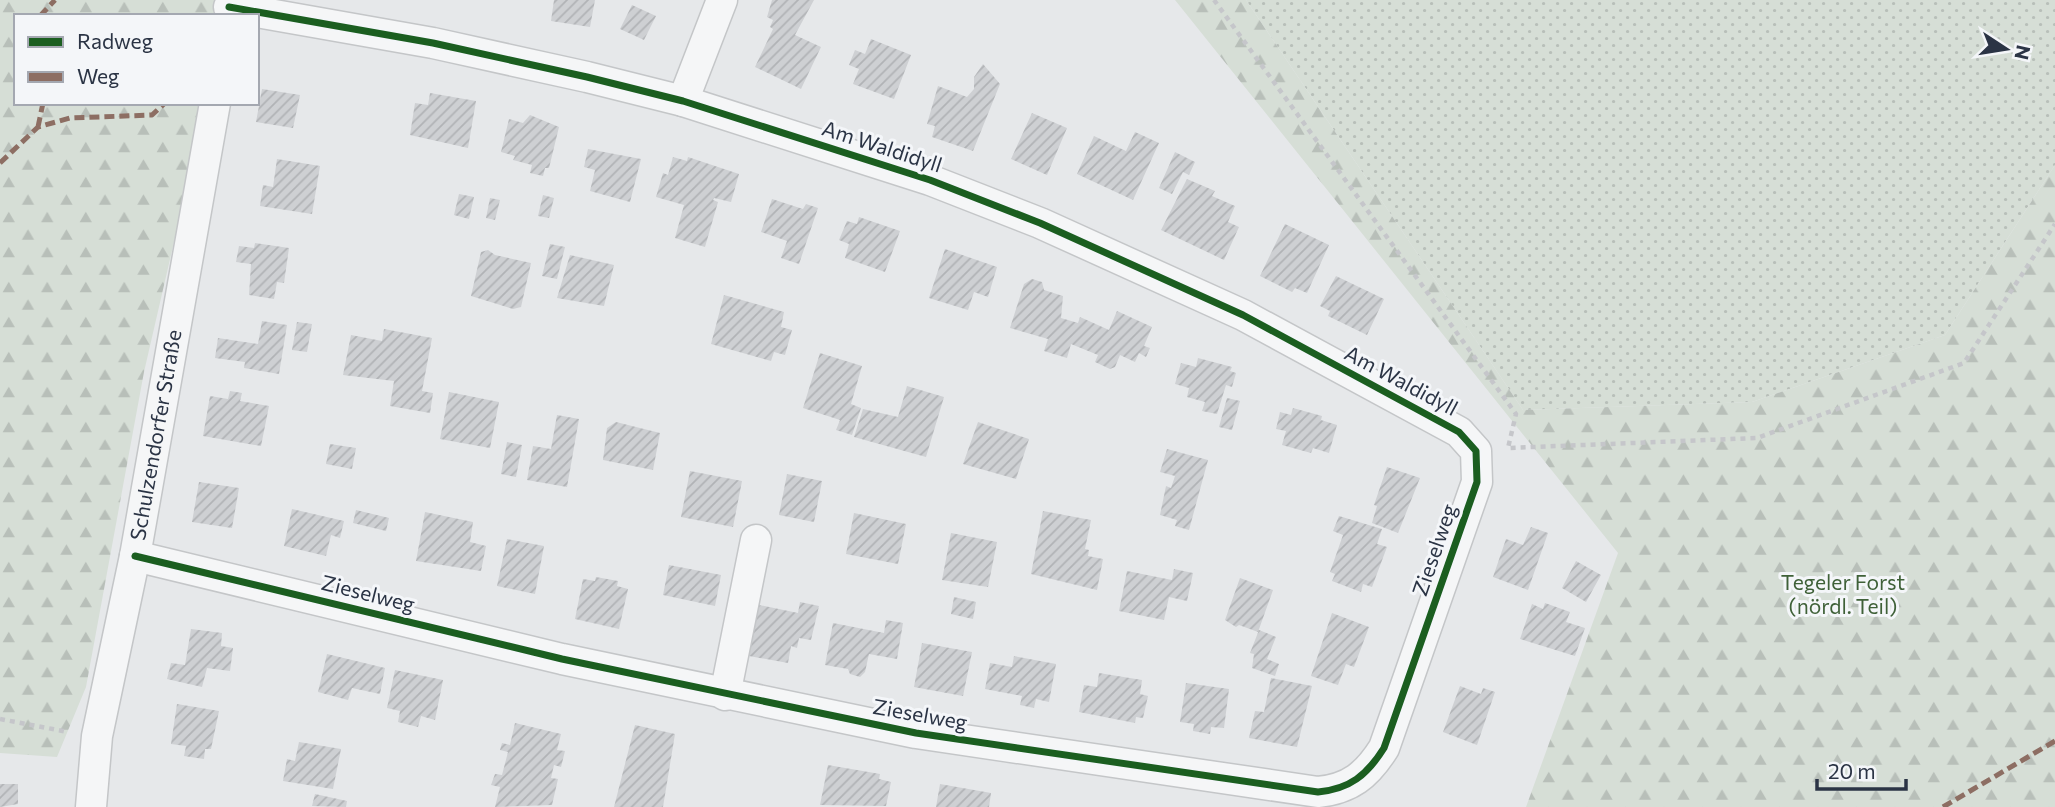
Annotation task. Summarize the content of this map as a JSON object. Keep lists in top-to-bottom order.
{
  "streets": {
    "street": ["Am Waldidyll", "Schulzendorfer Straße", "Zieselweg"]
  },
  "crossings": [
    ["Am Waldidyll", "Zieselweg"],
    ["Schulzendorfer Straße", "Zieselweg"]
  ],
  "parks": ["Tegeler Forst (nördl. Teil)"],
  "legend": ["Radweg", "Weg"],
  "scale_bar": "20 m",
  "north": "right"
}
